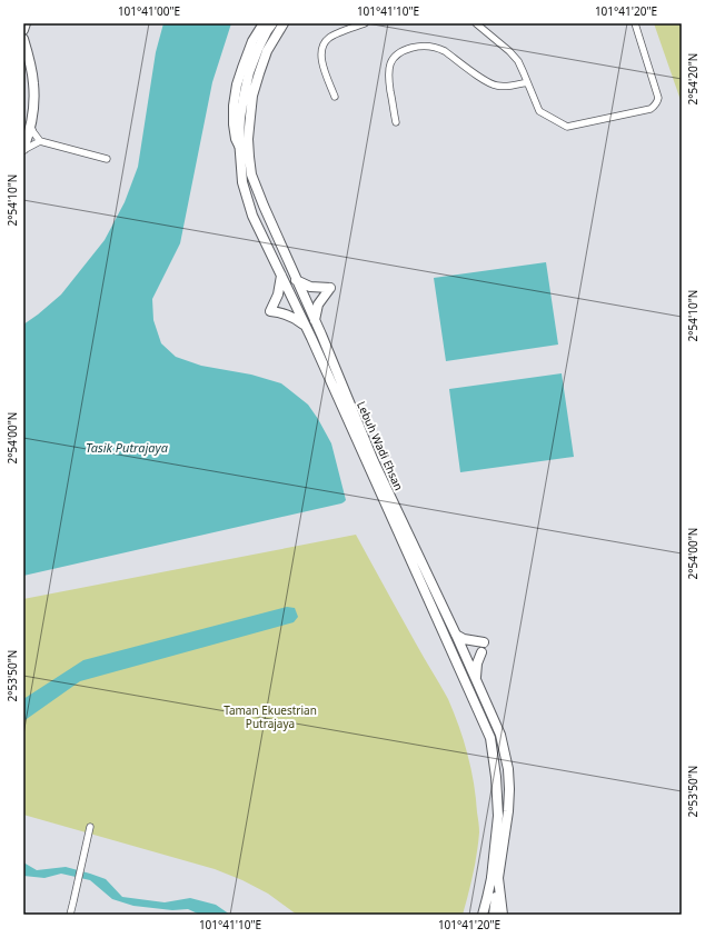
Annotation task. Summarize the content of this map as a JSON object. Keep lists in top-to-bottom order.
{
  "streets": {
    "main road": ["Lebuh Wadi Ehsan"]
  },
  "water": ["Tasik Putrajaya"],
  "parks": ["Taman Ekuestrian Putrajaya"],
  "coordinates": [
    "101°41'00\"E",
    "101°41'10\"E",
    "101°41'20\"E",
    "2°54'20\"N",
    "2°54'10\"N",
    "2°54'00\"N",
    "2°53'50\"N"
  ]
}
